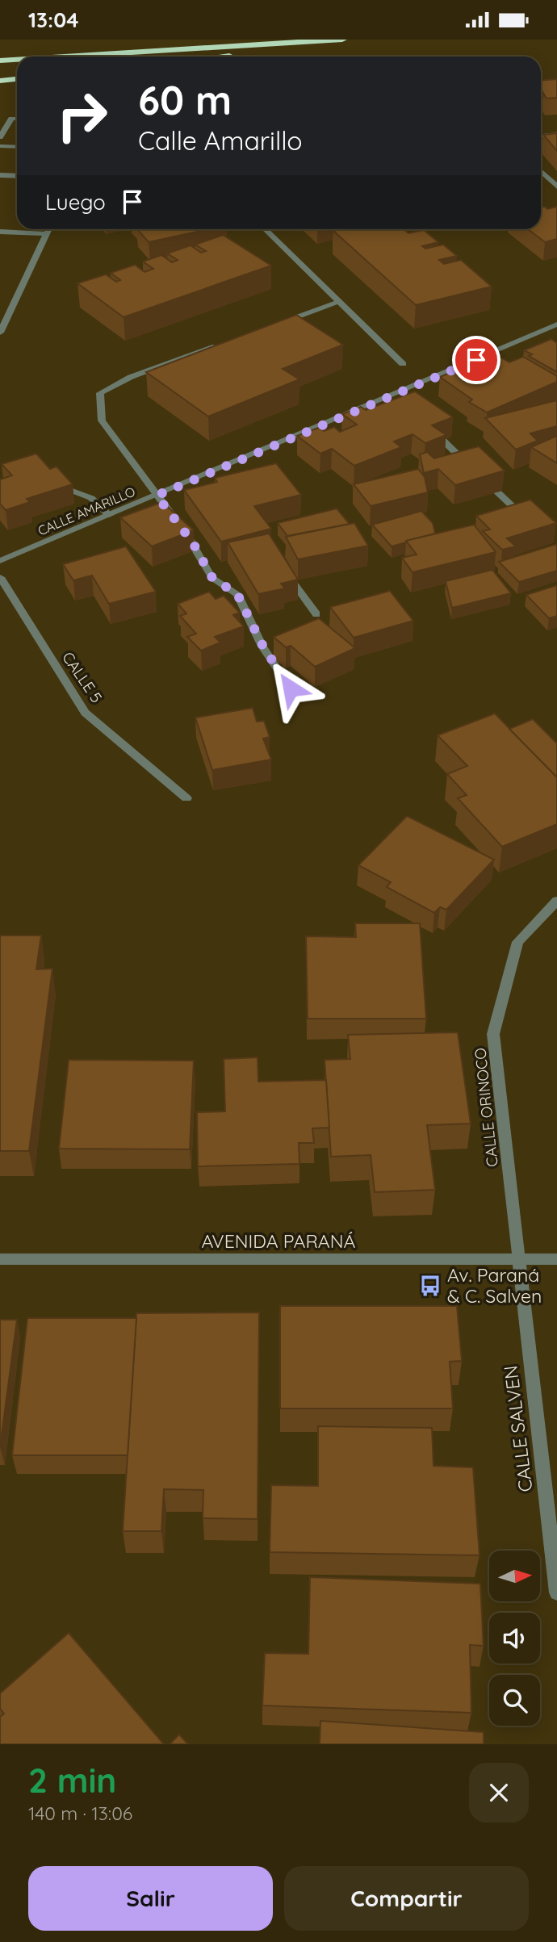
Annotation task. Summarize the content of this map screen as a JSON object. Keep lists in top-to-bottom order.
{
  "streets": {
    "street": [
      "CALLE AMARILLO",
      "CALLE 5",
      "CALLE ORINOCO",
      "AVENIDA PARANÁ",
      "CALLE SALVEN"
    ]
  },
  "crossings": [
    ["CALLE ORINOCO", "AVENIDA PARANÁ"],
    ["CALLE ORINOCO", "CALLE SALVEN"],
    ["AVENIDA PARANÁ", "CALLE SALVEN"]
  ],
  "places": {
    "bus stop": ["Av. Paraná & C. Salven"]
  },
  "north": "right",
  "page": {
    "status": "13:04",
    "turn": ["60 m", "Calle Amarillo"],
    "then": "Luego",
    "heading": ["2 min", "140 m · 13:06"],
    "buttons": ["Salir", "Compartir"]
  }
}
